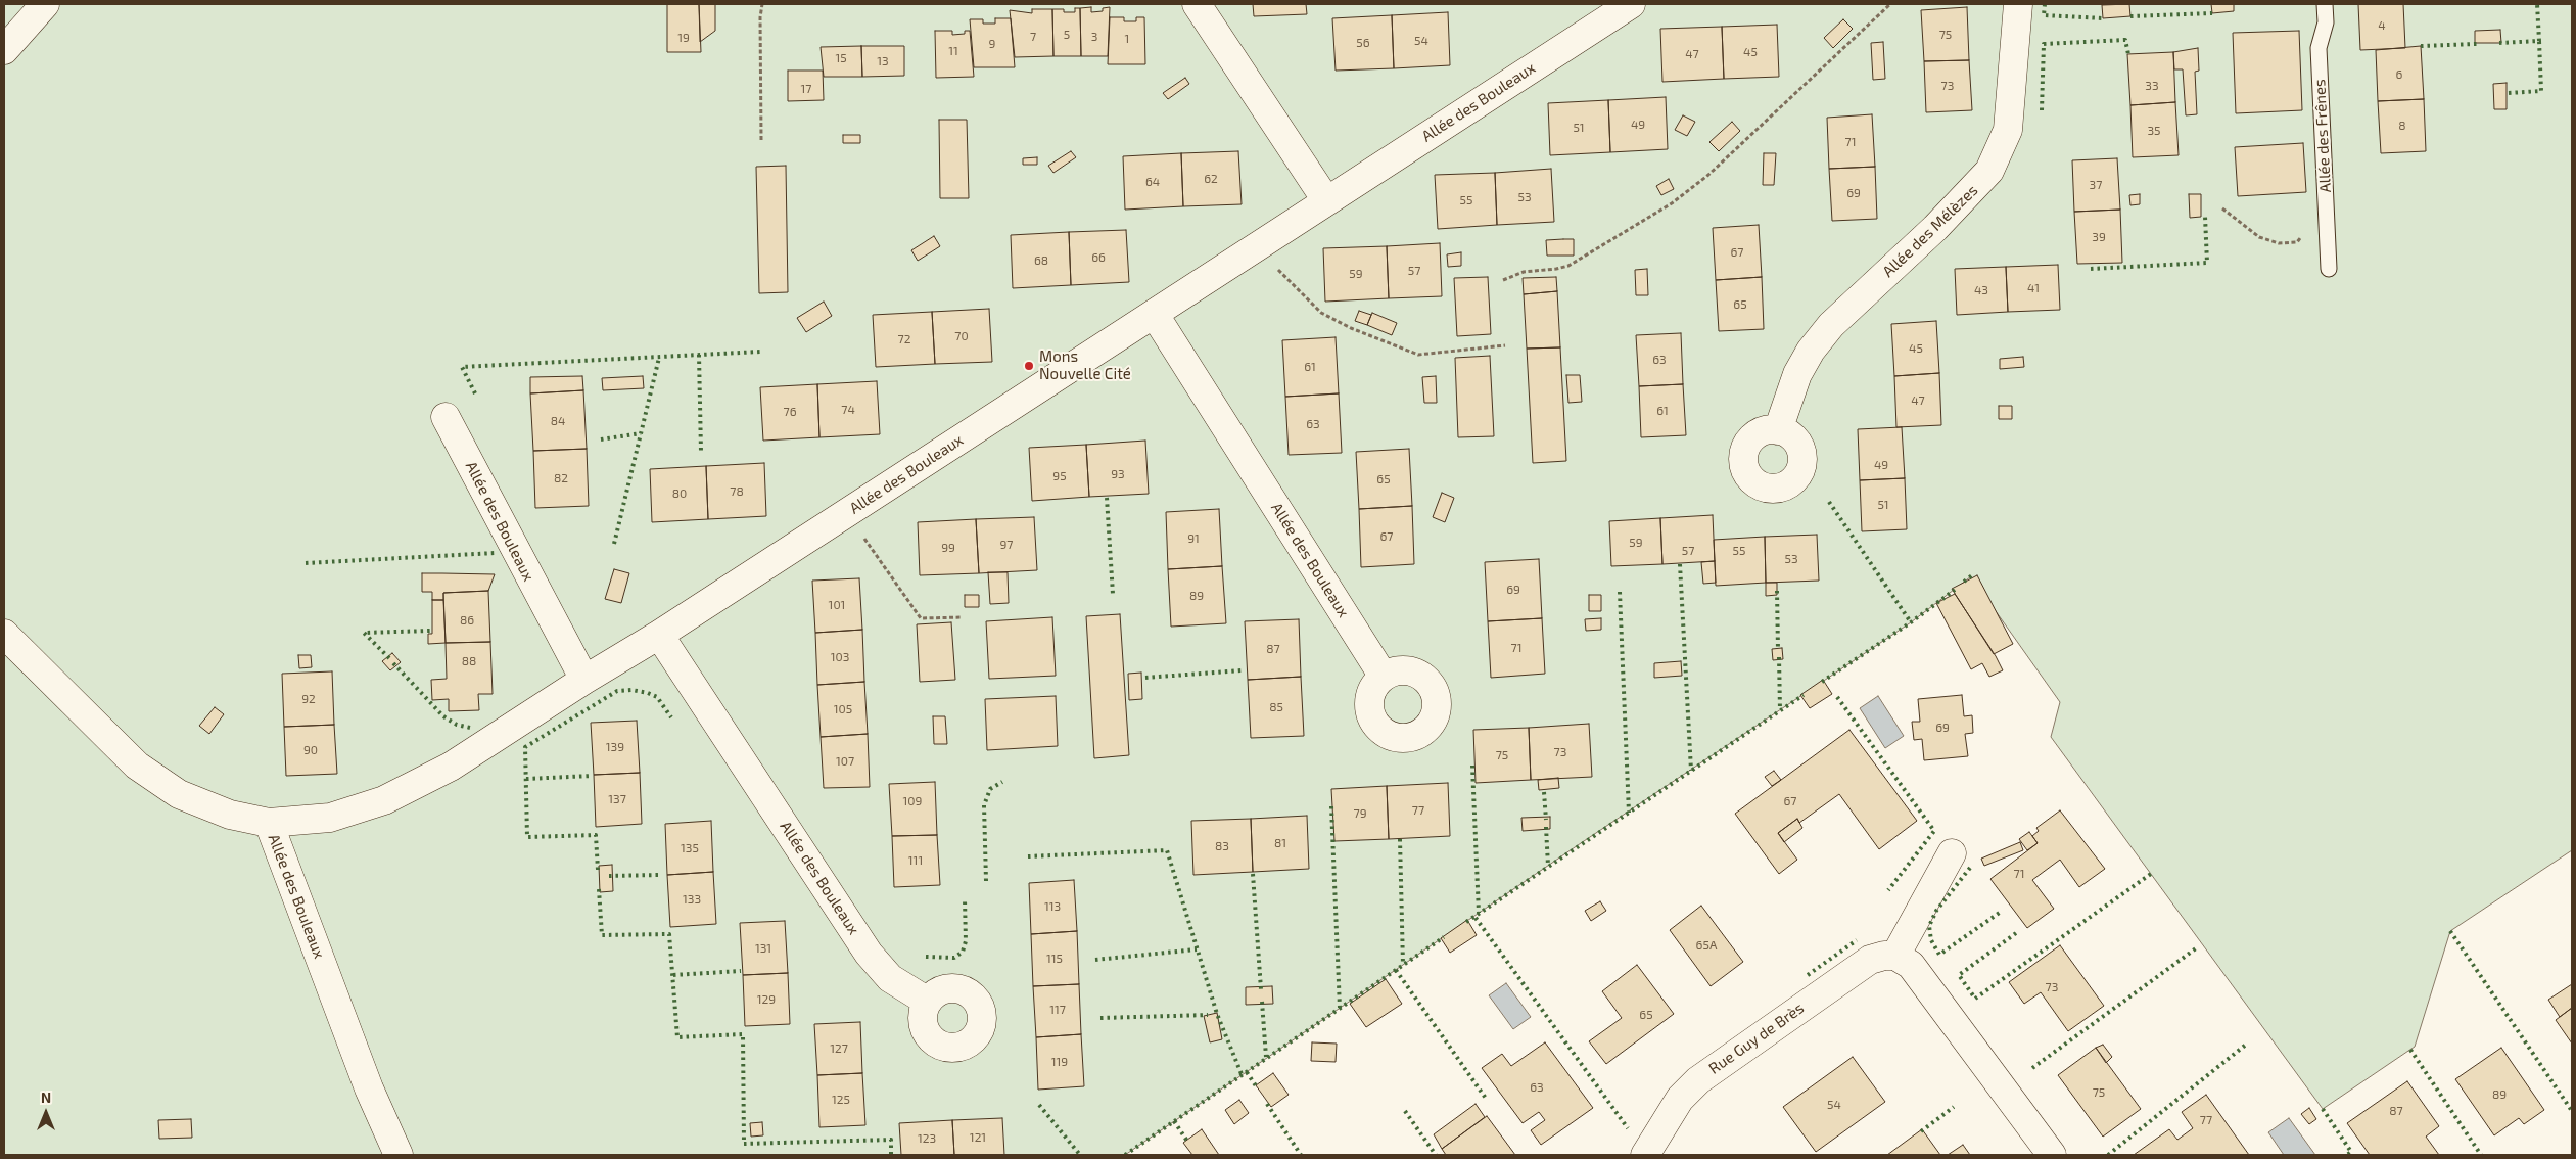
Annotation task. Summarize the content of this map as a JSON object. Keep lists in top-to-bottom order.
{
  "streets": {
    "street": ["Allée des Bouleaux", "Allée des Mélèzes", "Rue Guy de Brès"],
    "lane": ["Allée des Frênes"]
  },
  "places": ["Mons Nouvelle Cité"],
  "house_numbers": [
    "4",
    "5",
    "75",
    "7",
    "3",
    "19",
    "1",
    "54",
    "56",
    "9",
    "11",
    "45",
    "47",
    "15",
    "13",
    "6",
    "73",
    "33",
    "17",
    "49",
    "8",
    "51",
    "35",
    "71",
    "62",
    "64",
    "37",
    "69",
    "53",
    "55",
    "39",
    "67",
    "66",
    "68",
    "57",
    "59",
    "41",
    "43",
    "65",
    "70",
    "72",
    "45",
    "63",
    "61",
    "47",
    "74",
    "61",
    "76",
    "84",
    "63",
    "49",
    "93",
    "95",
    "82",
    "65",
    "78",
    "80",
    "51",
    "67",
    "91",
    "59",
    "97",
    "99",
    "57",
    "55",
    "53",
    "69",
    "89",
    "101",
    "86",
    "71",
    "87",
    "103",
    "88",
    "92",
    "85",
    "105",
    "69",
    "139",
    "90",
    "73",
    "75",
    "107",
    "137",
    "109",
    "67",
    "77",
    "79",
    "81",
    "83",
    "135",
    "111",
    "71",
    "133",
    "113",
    "65A",
    "131",
    "115",
    "73",
    "129",
    "117",
    "65",
    "127",
    "119",
    "63",
    "75",
    "89",
    "125",
    "54",
    "87",
    "77",
    "121",
    "123"
  ],
  "north": "top"
}
